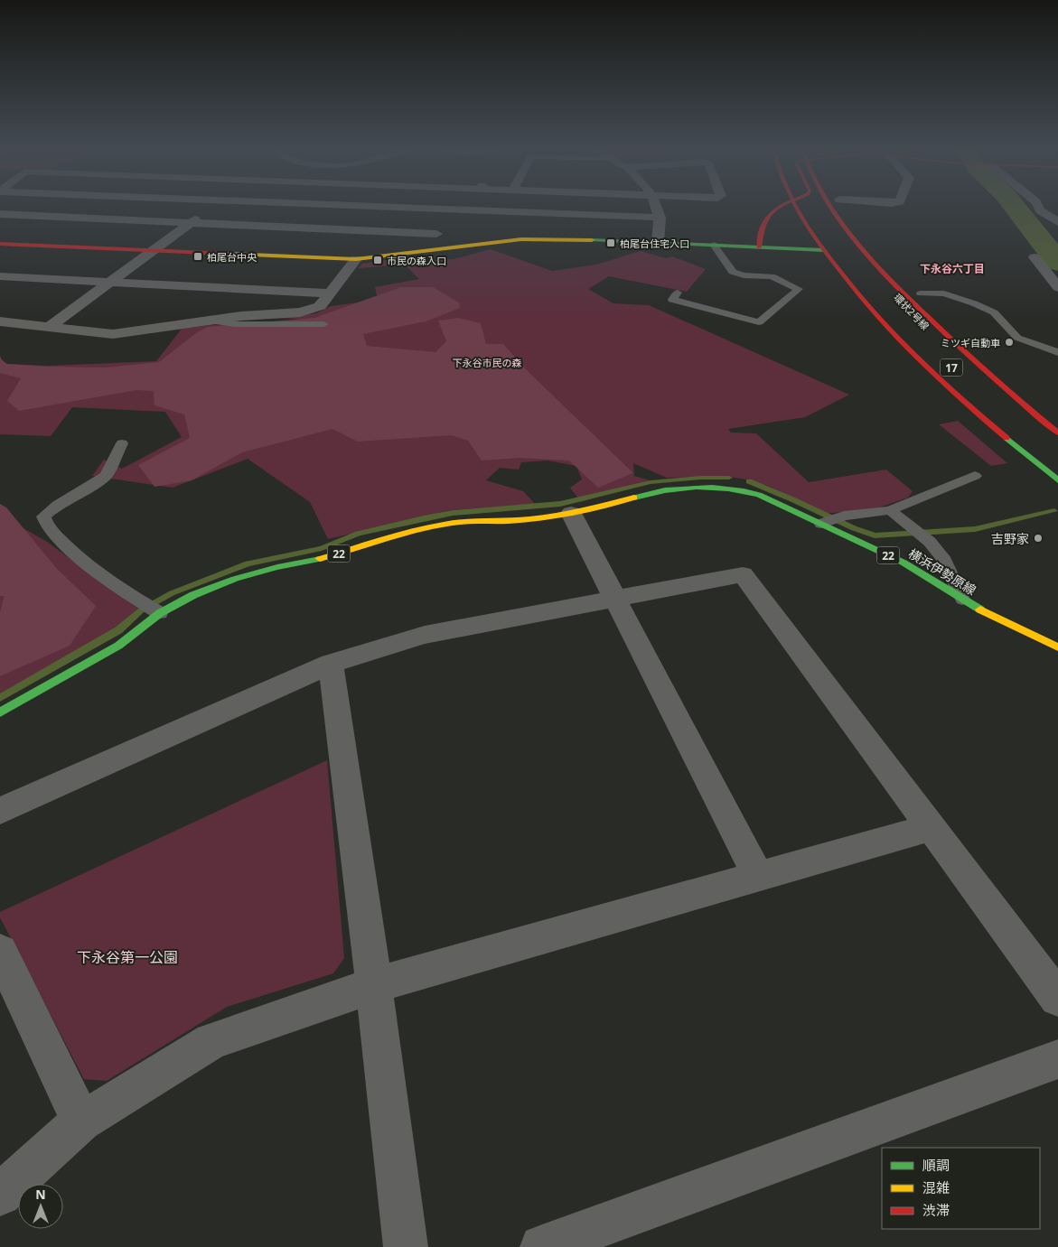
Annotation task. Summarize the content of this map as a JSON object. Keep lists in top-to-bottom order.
{
  "streets": {
    "main road": [
      "環状2号線",
      "17",
      "22",
      "横浜伊勢原線"
    ]
  },
  "crossings": [
    ["22", "横浜伊勢原線"]
  ],
  "districts": ["下永谷六丁目"],
  "parks": ["下永谷市民の森", "下永谷第一公園"],
  "places": {
    "transit": ["柏尾台住宅入口", "柏尾台中央", "市民の森入口"],
    "other": ["ミツギ自動車", "吉野家"]
  },
  "legend": ["順調", "混雑", "渋滞"],
  "north": "top"
}
